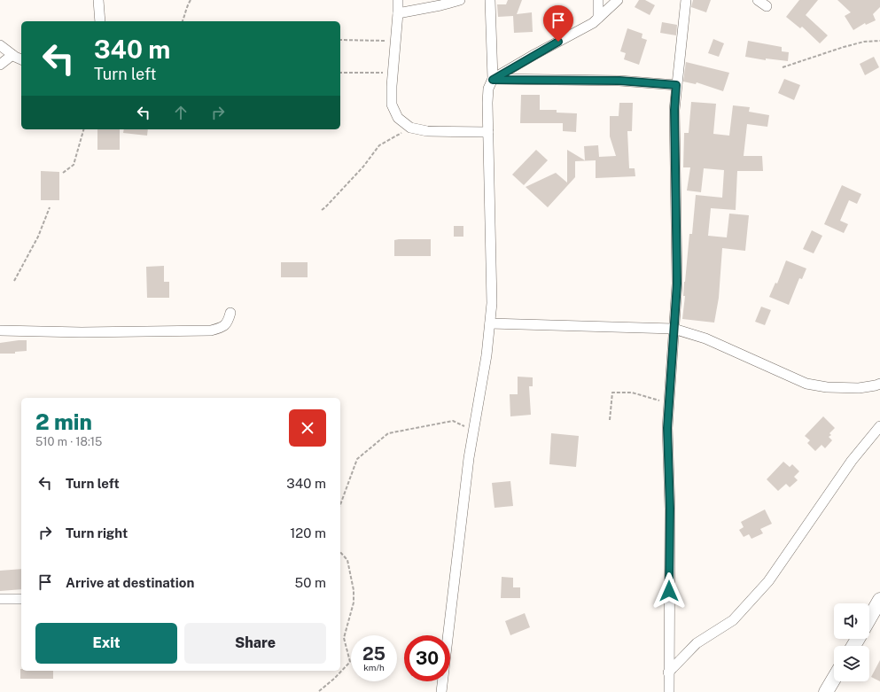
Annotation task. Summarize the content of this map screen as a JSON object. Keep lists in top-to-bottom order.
{
  "page": {
    "turn": ["340 m", "Turn left"],
    "heading": ["2 min", "510 m · 18:15"],
    "list": [
      {
        "name": "Turn left",
        "value": "340 m"
      },
      {
        "name": "Turn right",
        "value": "120 m"
      },
      {
        "name": "Arrive at destination",
        "value": "50 m"
      }
    ],
    "buttons": ["Exit", "Share"],
    "speed": "25 km/h",
    "limit": "30"
  }
}
